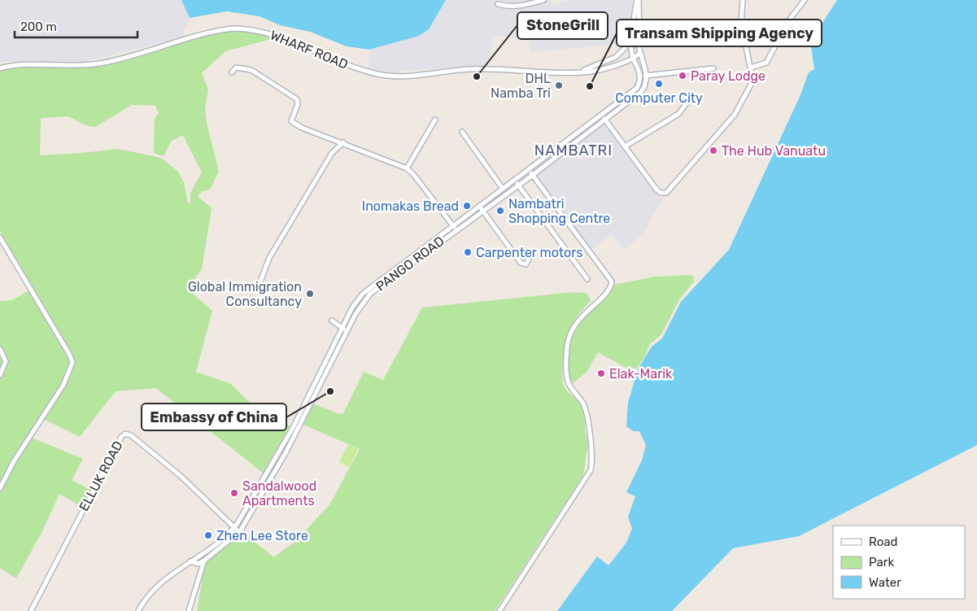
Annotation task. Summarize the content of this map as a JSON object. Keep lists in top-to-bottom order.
{
  "streets": {
    "street": ["WHARF ROAD", "PANGO ROAD", "ELLUK ROAD"]
  },
  "crossings": [
    ["PANGO ROAD", "ELLUK ROAD"]
  ],
  "districts": ["NAMBATRI"],
  "places": [
    "Paray Lodge",
    "StoneGrill",
    "Computer City",
    "DHL Namba Tri",
    "Transam Shipping Agency",
    "The Hub Vanuatu",
    "Inomakas Bread",
    "Nambatri Shopping Centre",
    "Carpenter motors",
    "Global Immigration Consultancy",
    "Elak-Marik",
    "Embassy of China",
    "Sandalwood Apartments",
    "Zhen Lee Store"
  ],
  "legend": ["Road", "Park", "Water"],
  "scale_bar": "200 m"
}
